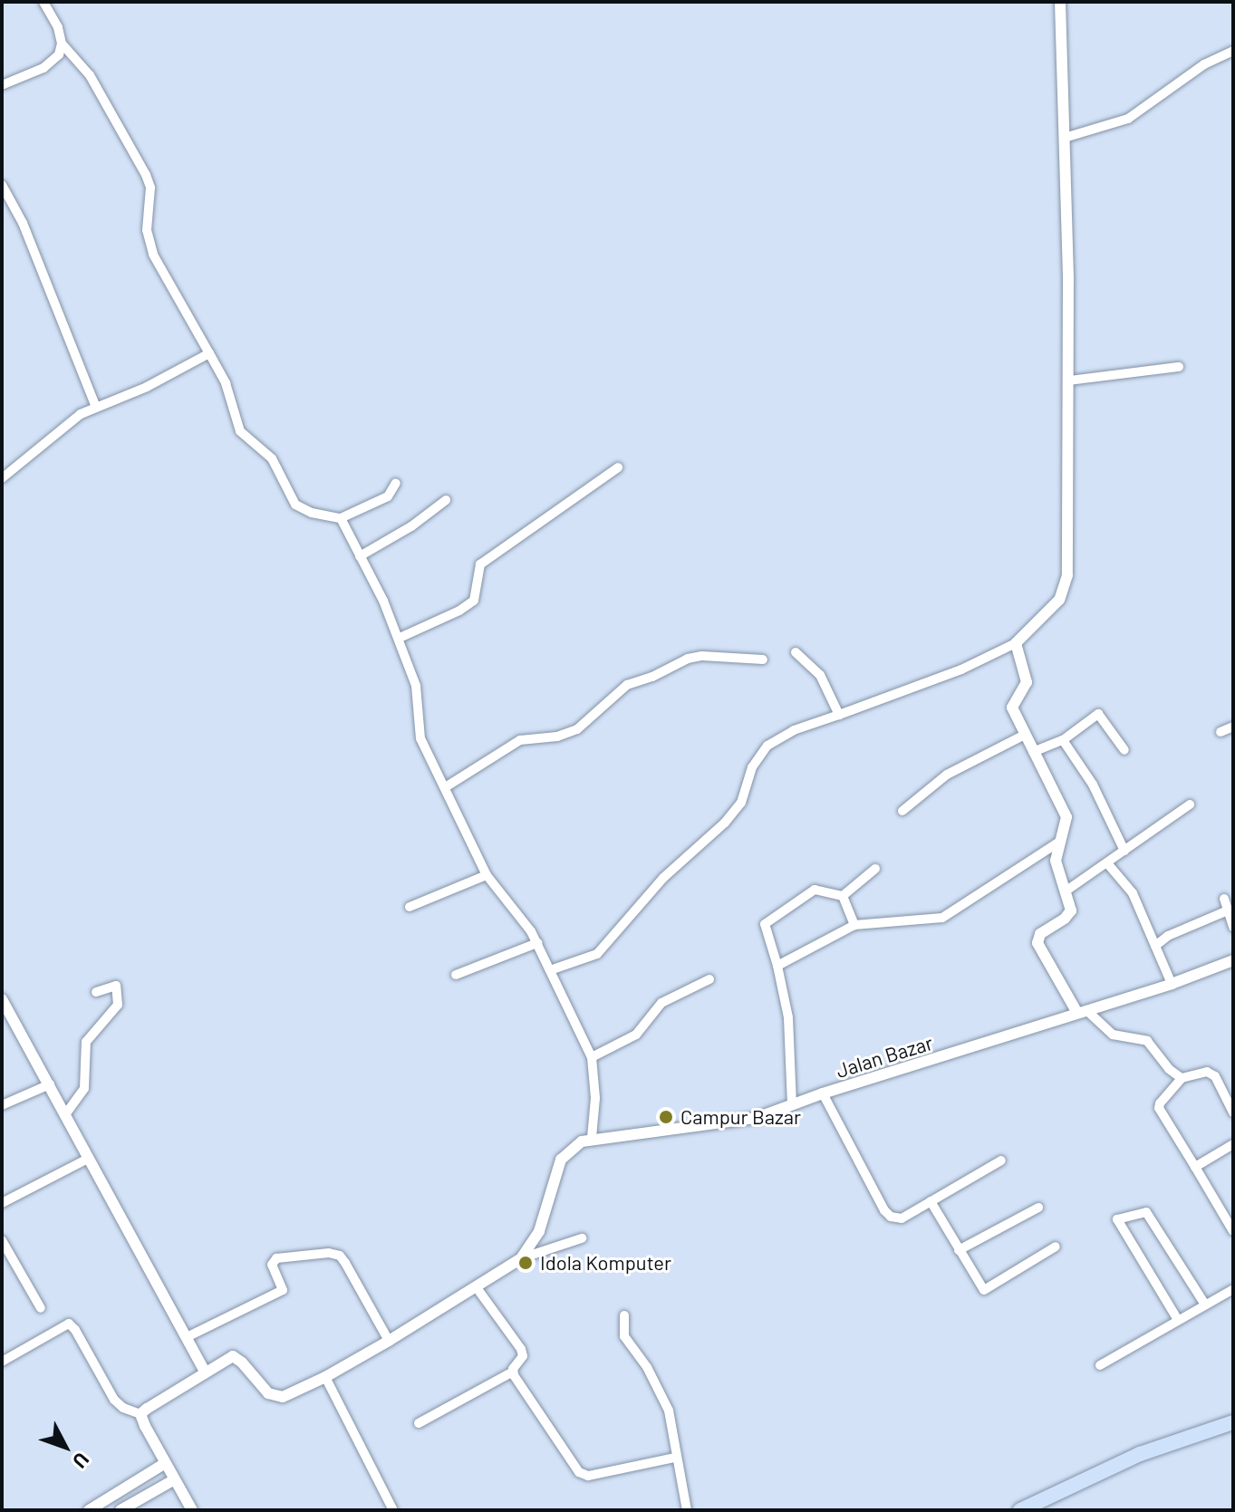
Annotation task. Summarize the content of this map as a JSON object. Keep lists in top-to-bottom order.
{
  "streets": {
    "street": ["Jalan Bazar"]
  },
  "places": ["Campur Bazar", "Idola Komputer"],
  "north": "bottom right"
}
